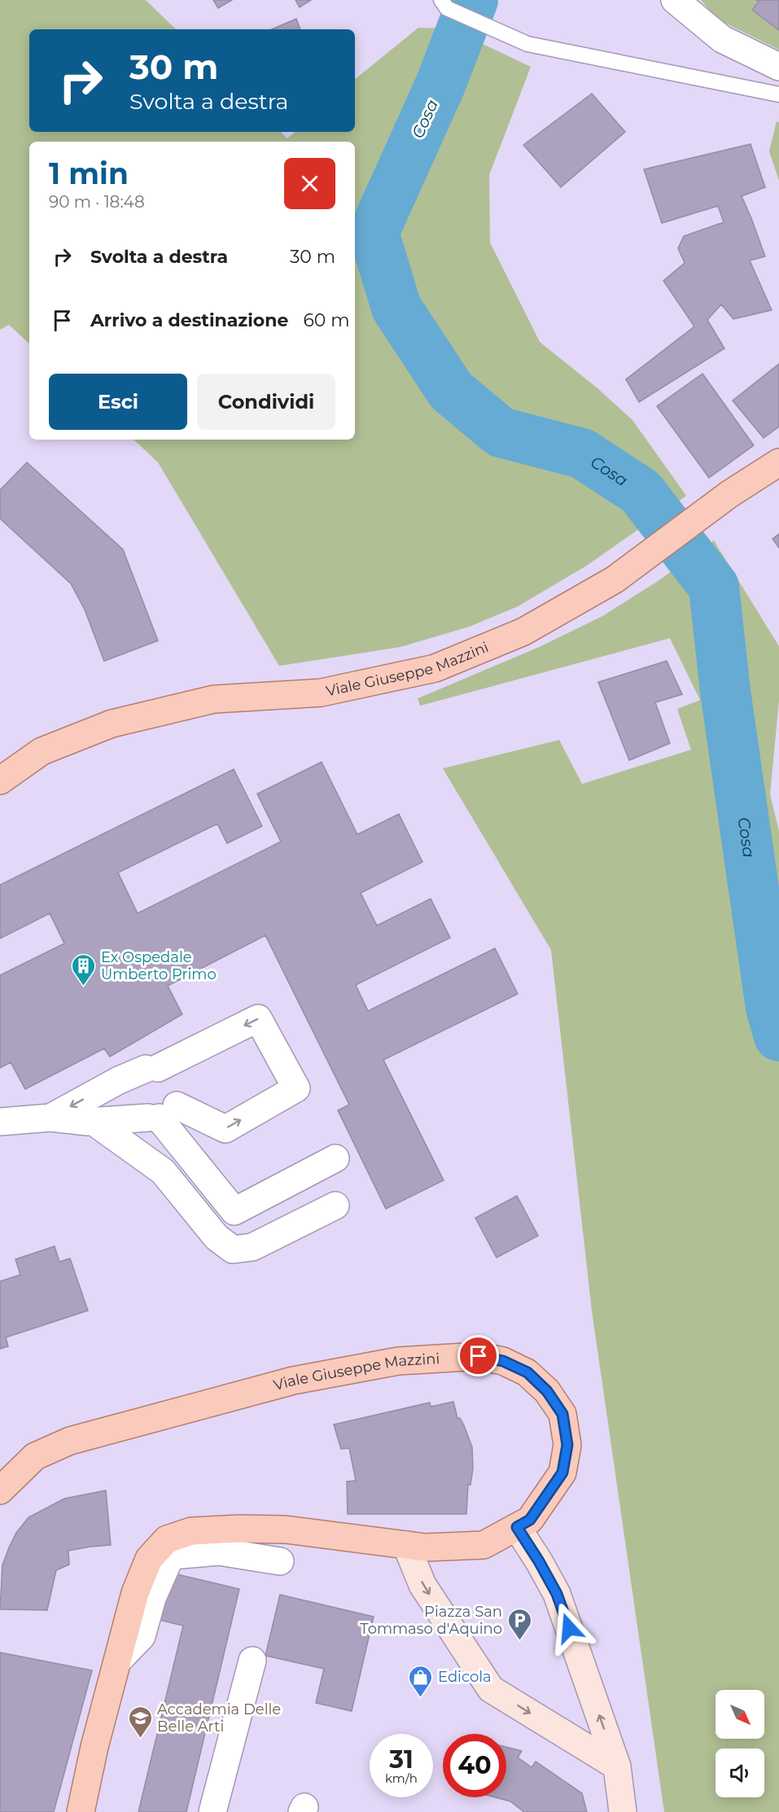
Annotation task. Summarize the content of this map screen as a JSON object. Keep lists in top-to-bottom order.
{
  "streets": {
    "main road": ["Viale Giuseppe Mazzini"]
  },
  "water": ["Cosa"],
  "places": {
    "building": ["Ex Ospedale Umberto Primo"],
    "parking": ["Piazza San Tommaso d'Aquino"],
    "shop": ["Edicola"],
    "school or university": ["Accademia Delle Belle Arti"]
  },
  "north": "bottom right",
  "page": {
    "turn": ["30 m", "Svolta a destra"],
    "heading": ["1 min", "90 m · 18:48"],
    "list": [
      {
        "name": "Svolta a destra",
        "value": "30 m"
      },
      {
        "name": "Arrivo a destinazione",
        "value": "60 m"
      }
    ],
    "buttons": ["Esci", "Condividi"],
    "speed": "31 km/h",
    "limit": "40"
  }
}
